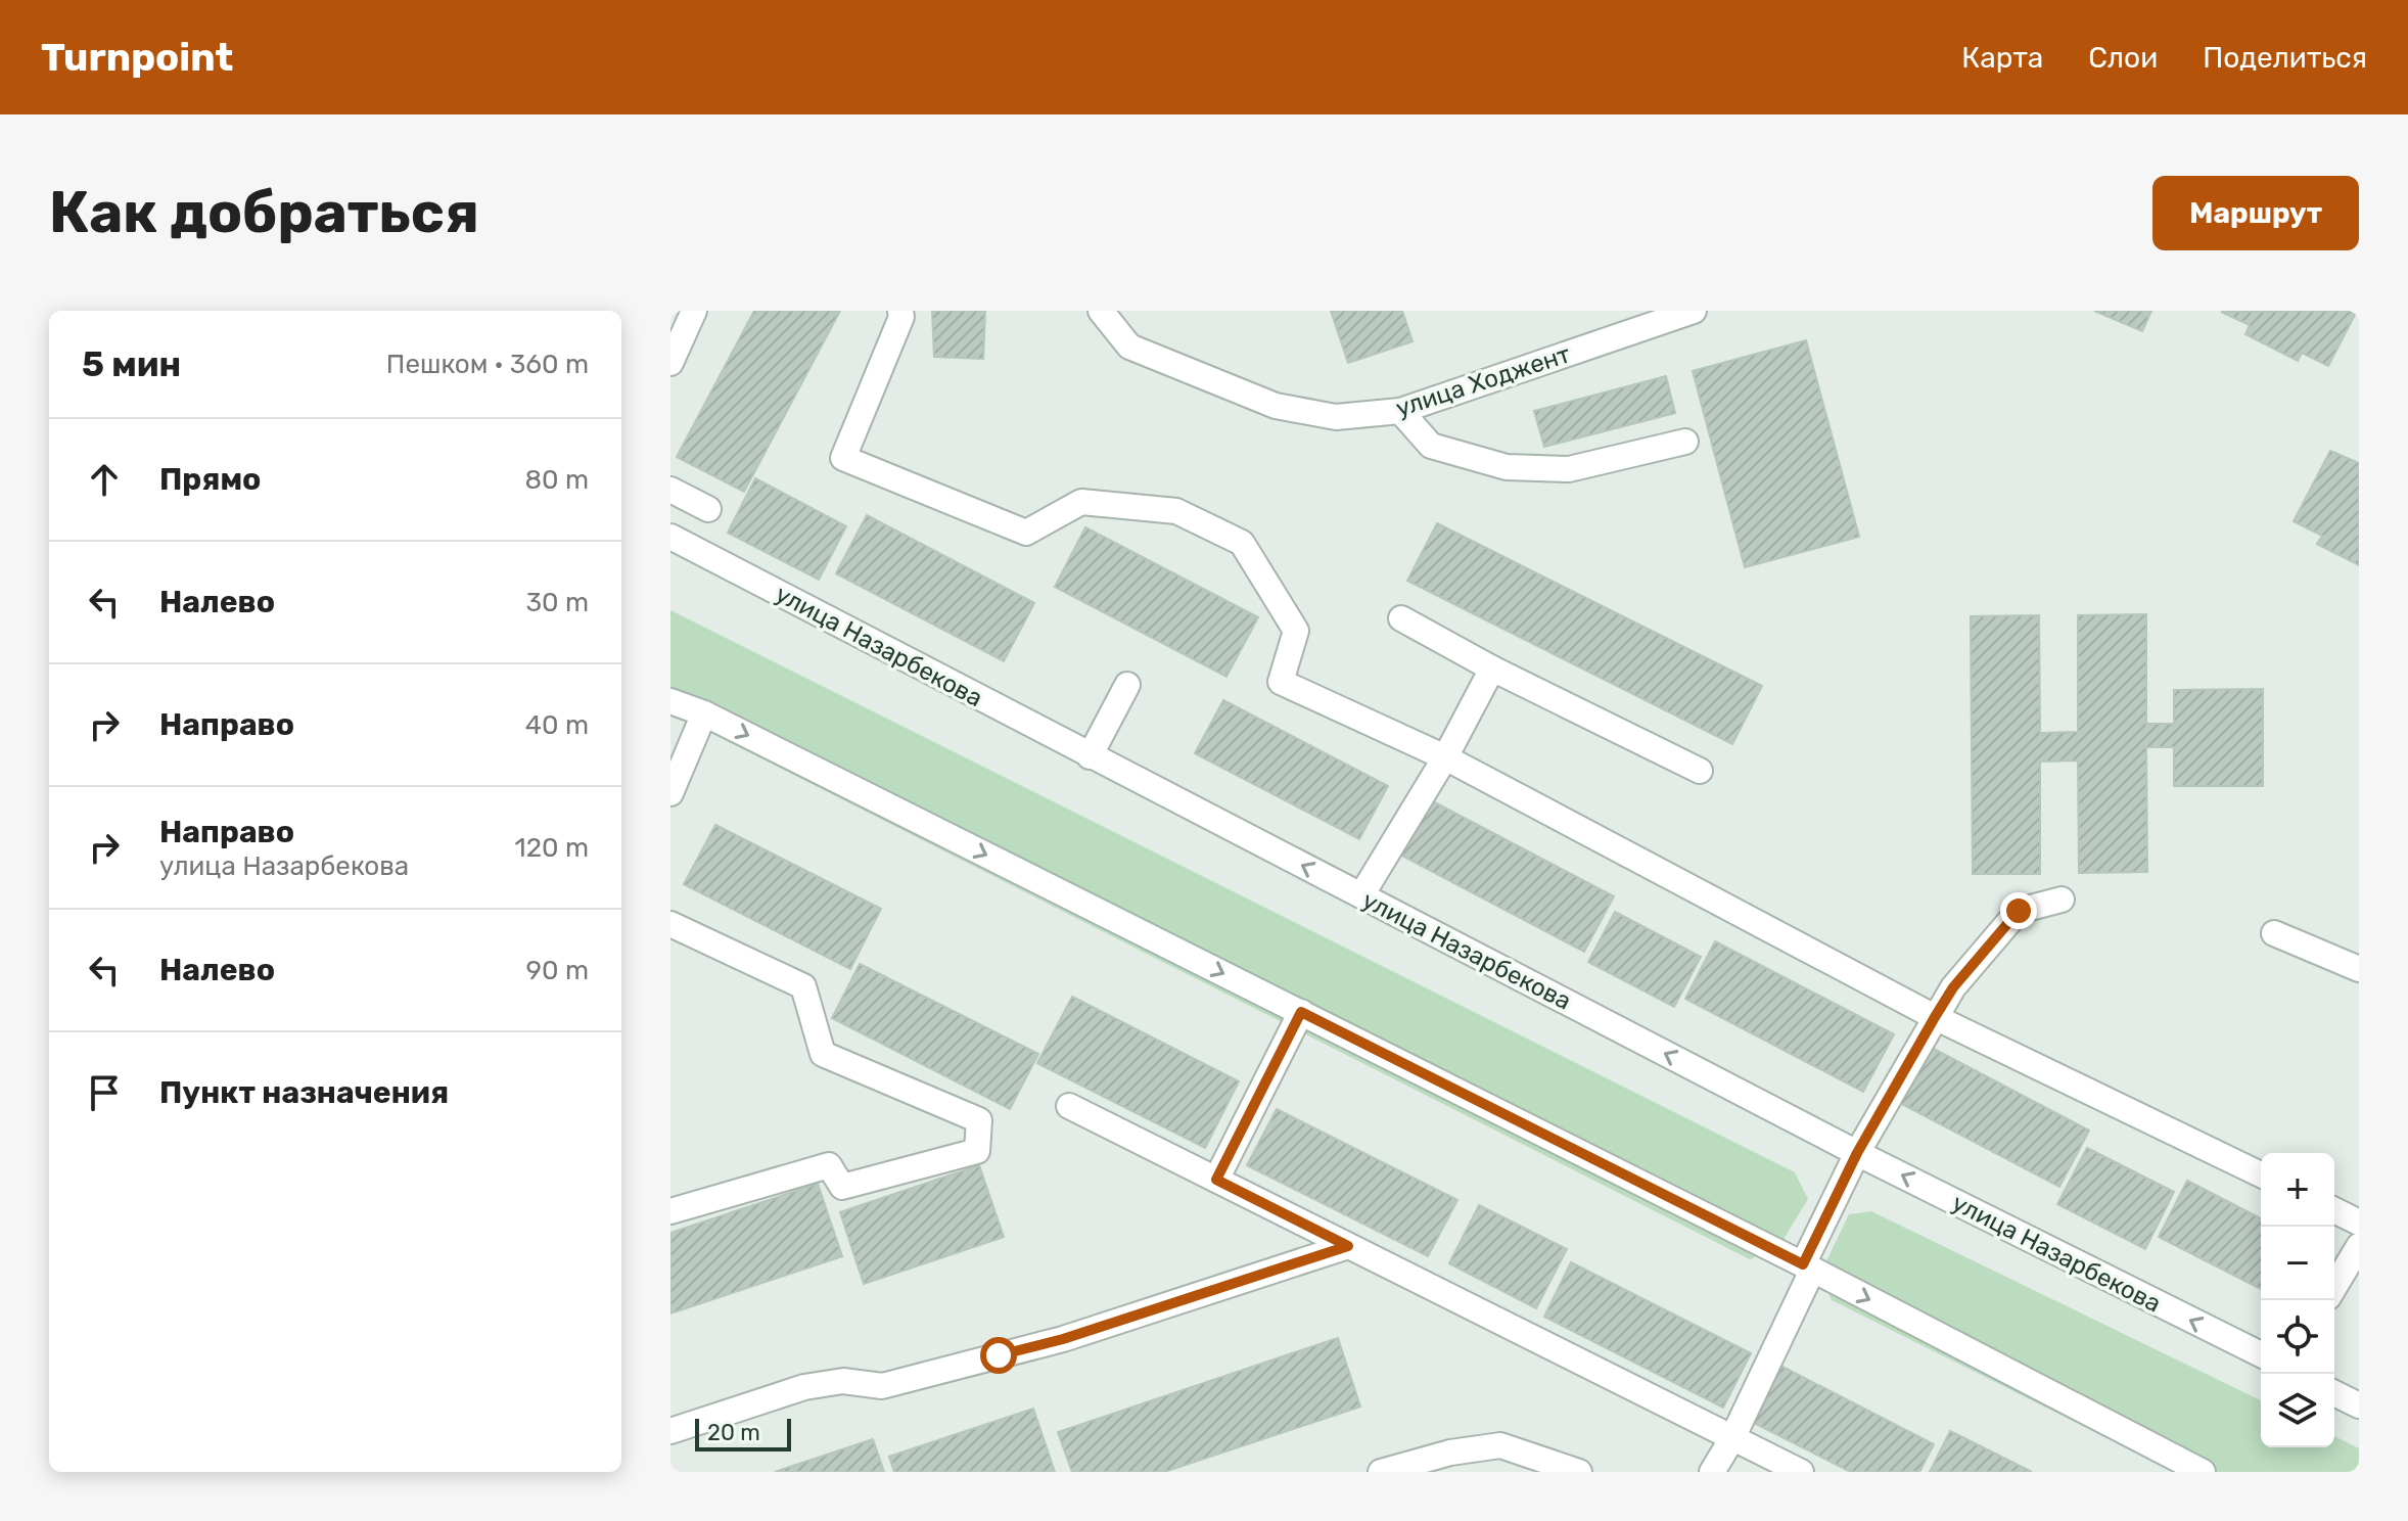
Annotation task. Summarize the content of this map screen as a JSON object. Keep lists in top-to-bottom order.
{
  "streets": {
    "street": ["улица Ходжент", "улица Назарбекова"]
  },
  "scale_bar": "20 m",
  "page": {
    "header": "Turnpoint",
    "nav": ["Карта", "Слои", "Поделиться"],
    "buttons": "Маршрут",
    "title": "Как добраться",
    "heading": ["5 мин", "Пешком · 360 m"],
    "list": [
      ["Прямо", "80 m"],
      ["Налево", "30 m"],
      ["Направо", "40 m"],
      ["Направо", "улица Назарбекова", "120 m"],
      ["Налево", "90 m"],
      "Пункт назначения"
    ],
    "map_buttons": ["+", "−"],
    "scale": "20 m"
  }
}
